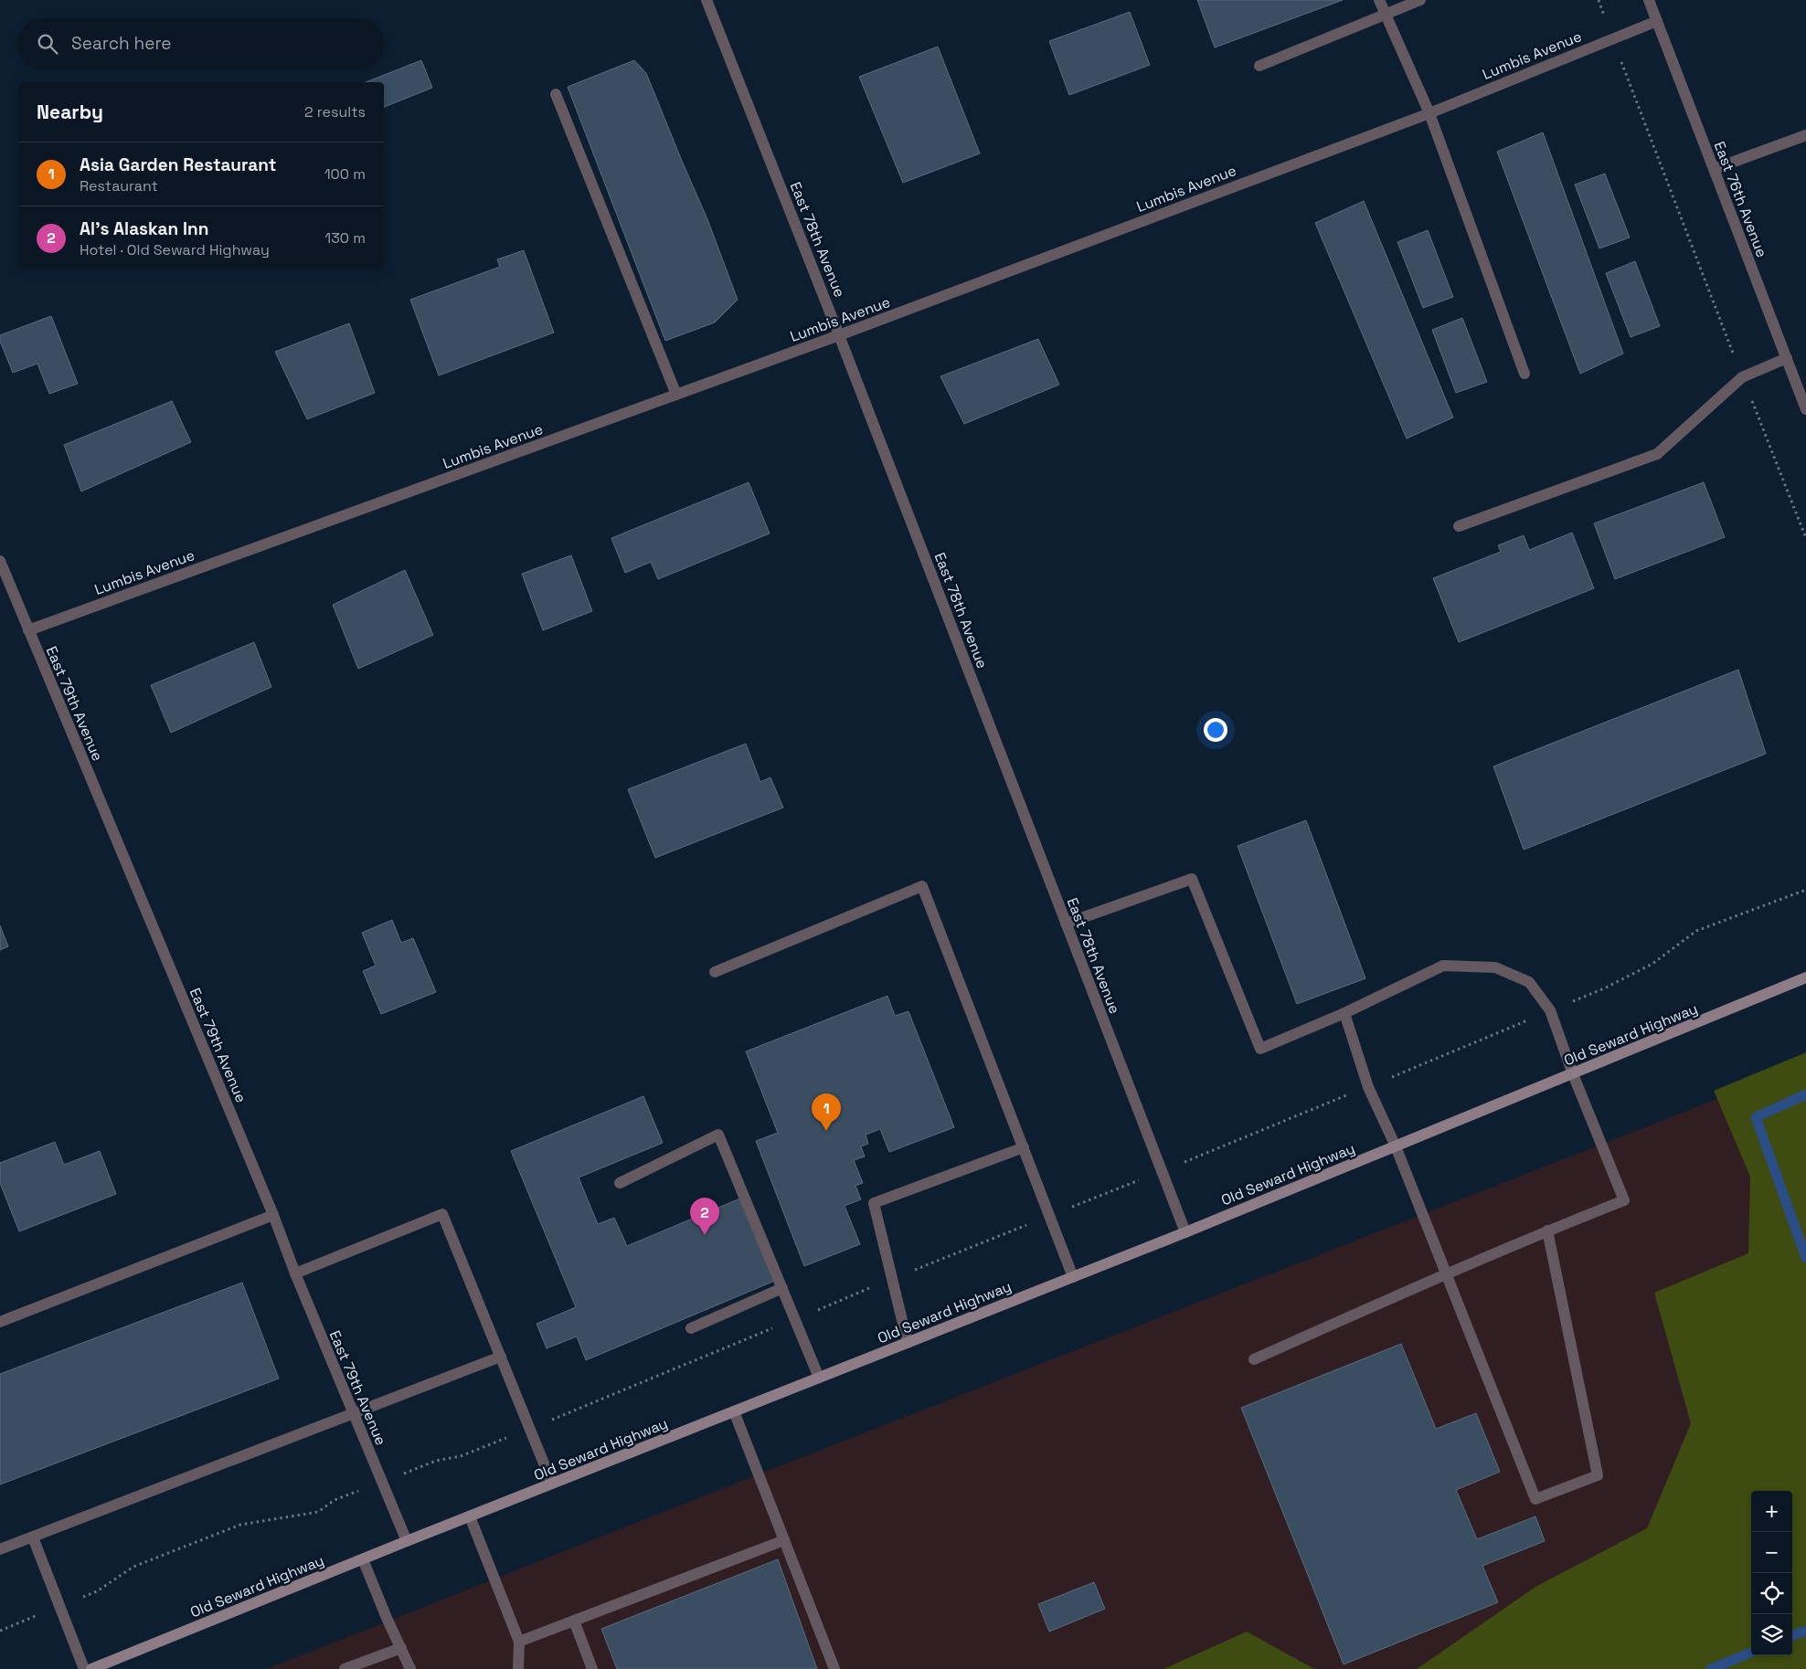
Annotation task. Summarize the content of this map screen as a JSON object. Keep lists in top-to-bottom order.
{
  "streets": {
    "main road": ["Old Seward Highway"],
    "street": [
      "Lumbis Avenue",
      "East 76th Avenue",
      "East 78th Avenue",
      "East 79th Avenue"
    ]
  },
  "crossings": [
    ["Lumbis Avenue", "East 76th Avenue"],
    ["Lumbis Avenue", "East 78th Avenue"],
    ["Lumbis Avenue", "East 79th Avenue"],
    ["East 78th Avenue", "Old Seward Highway"],
    ["East 79th Avenue", "Old Seward Highway"]
  ],
  "page": {
    "search": "Search here",
    "heading": ["Nearby", "2 results"],
    "list": [
      {
        "mark": "1",
        "name": "Asia Garden Restaurant",
        "note": "Restaurant",
        "value": "100 m"
      },
      {
        "mark": "2",
        "name": "Al's Alaskan Inn",
        "note": "Hotel · Old Seward Highway",
        "value": "130 m"
      }
    ],
    "pins": ["1", "2"],
    "map_buttons": ["+", "−"]
  }
}
